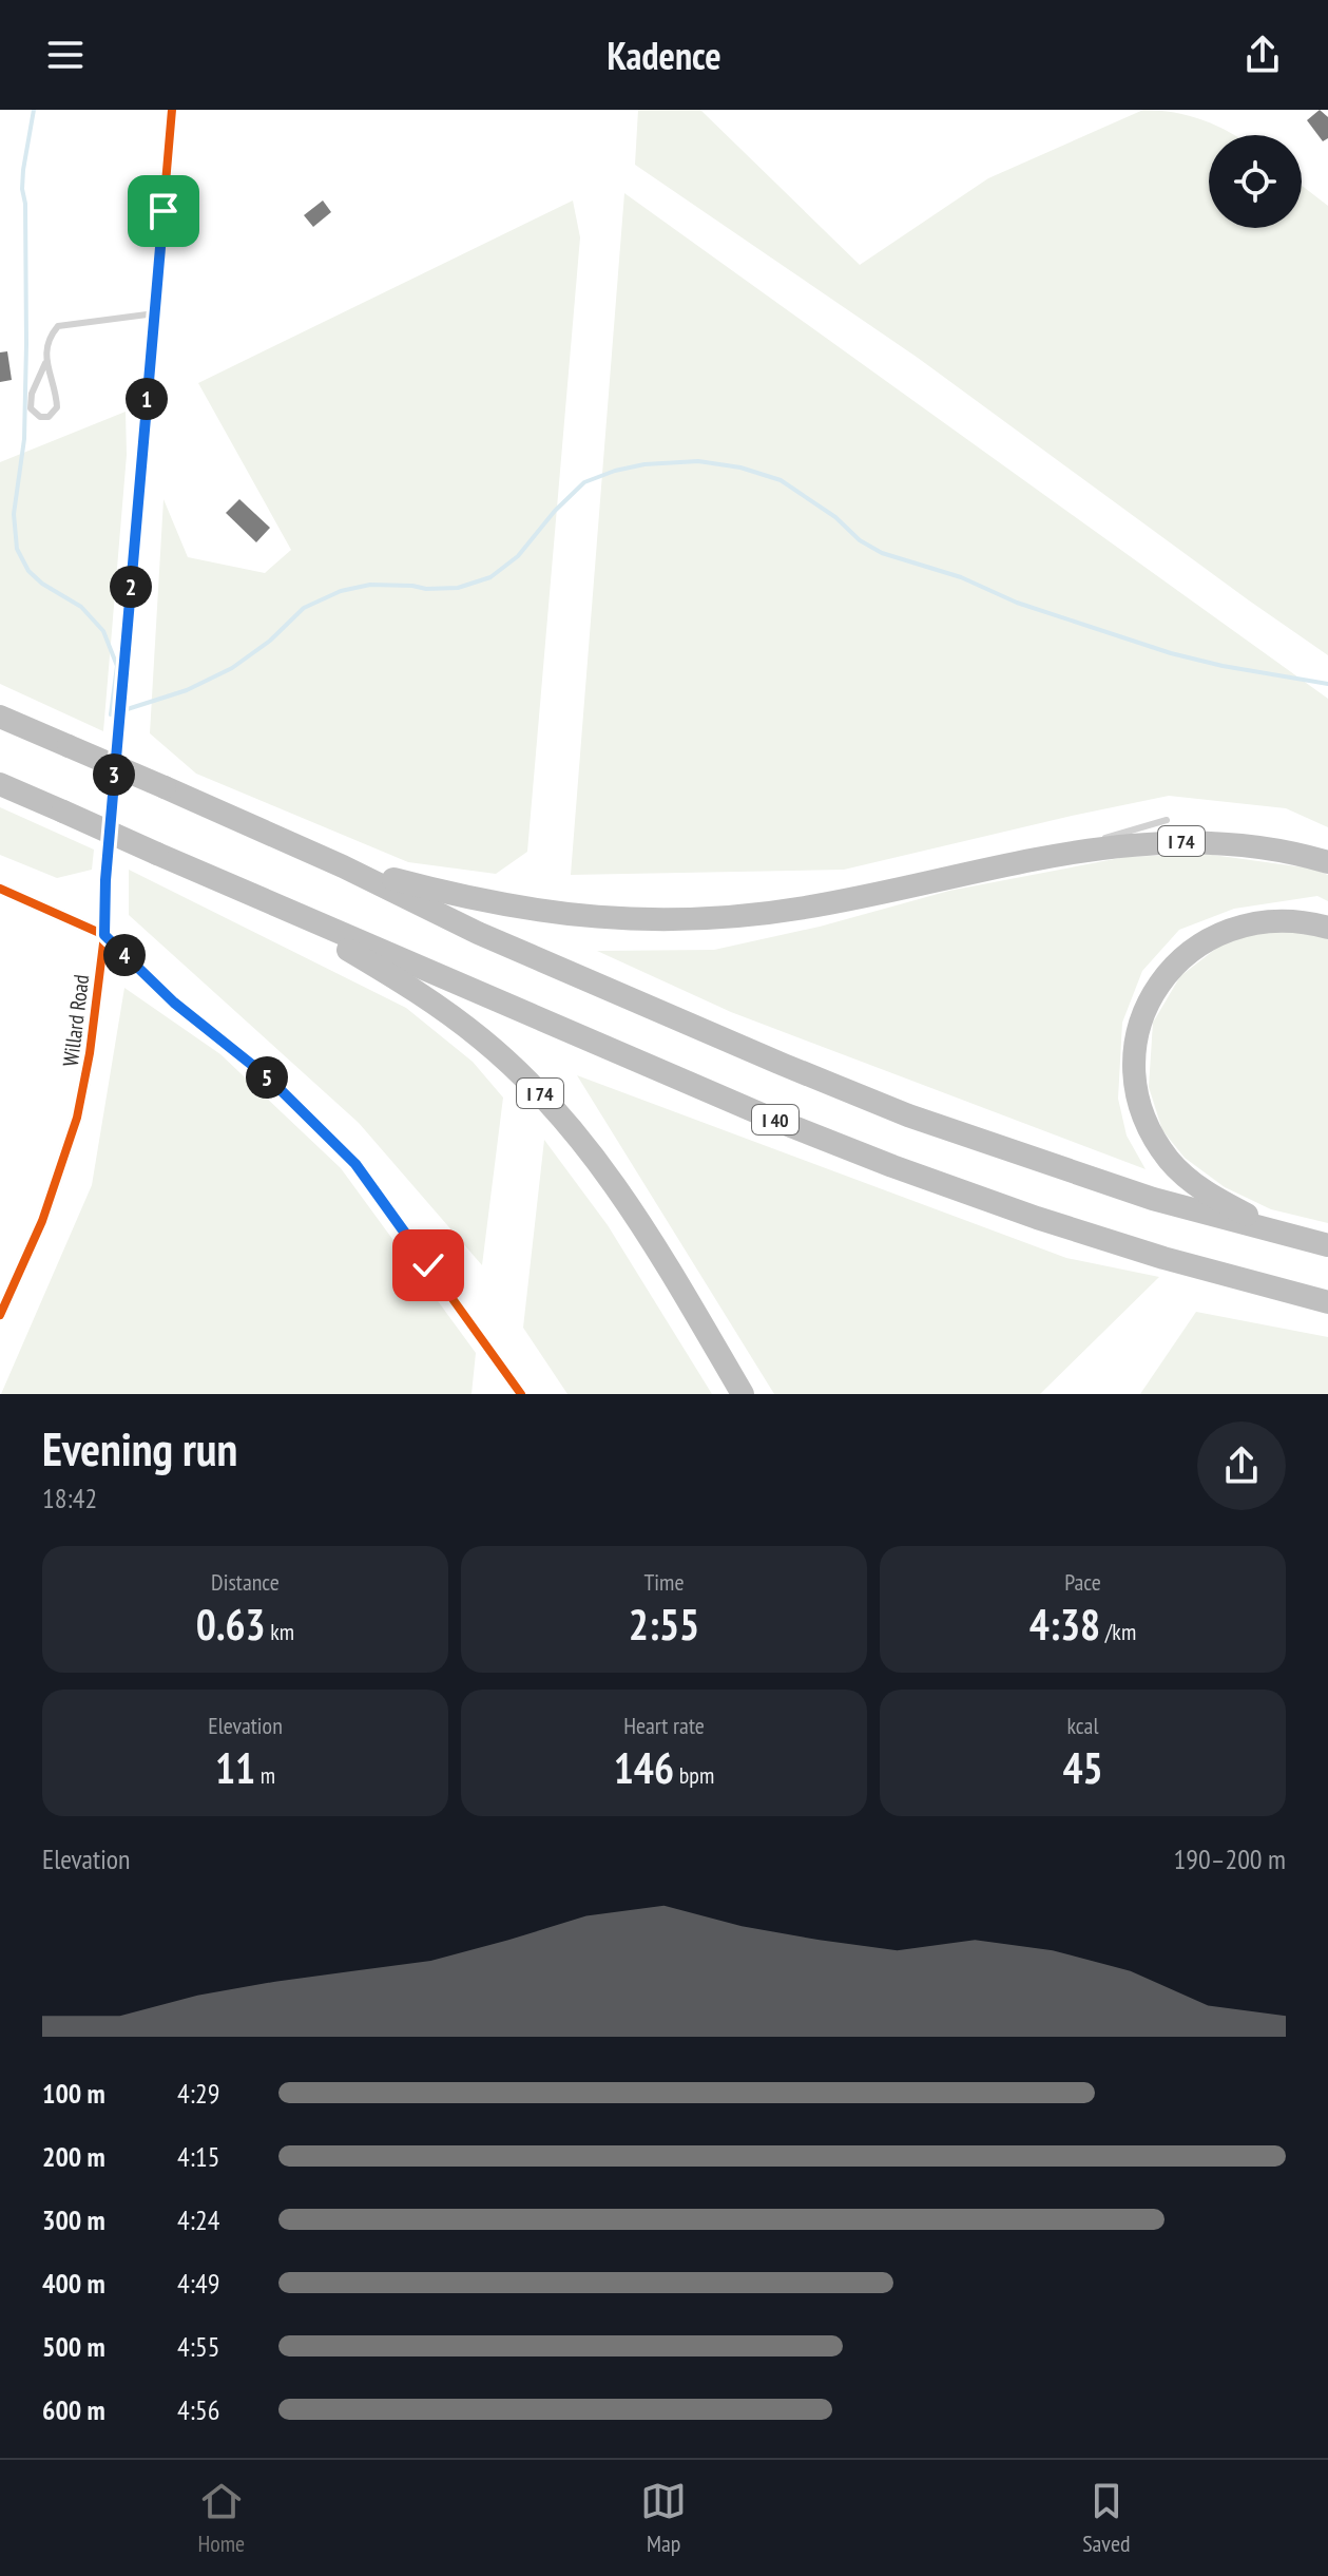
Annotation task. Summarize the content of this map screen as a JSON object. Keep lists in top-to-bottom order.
{
  "streets": {
    "highway": ["I 74", "I 40"],
    "street": ["Willard Road"]
  },
  "crossings": [
    ["I 74", "I 40"]
  ],
  "page": {
    "header": "Kadence",
    "pins": [
      "1",
      "2",
      "3",
      "4",
      "5"
    ],
    "heading": ["Evening run", "18:42"],
    "stats": [
      ["Distance", "0.63 km"],
      ["Time", "2:55"],
      ["Pace", "4:38 /km"],
      ["Elevation", "11 m"],
      ["Heart rate", "146 bpm"],
      ["kcal", "45"]
    ],
    "chart": ["Elevation", "190–200 m"],
    "list": [
      {
        "name": "100 m",
        "note": "4:29"
      },
      {
        "name": "200 m",
        "note": "4:15"
      },
      {
        "name": "300 m",
        "note": "4:24"
      },
      {
        "name": "400 m",
        "note": "4:49"
      },
      {
        "name": "500 m",
        "note": "4:55"
      },
      {
        "name": "600 m",
        "note": "4:56"
      }
    ],
    "tabs": ["Home", "Map", "Saved"]
  }
}
